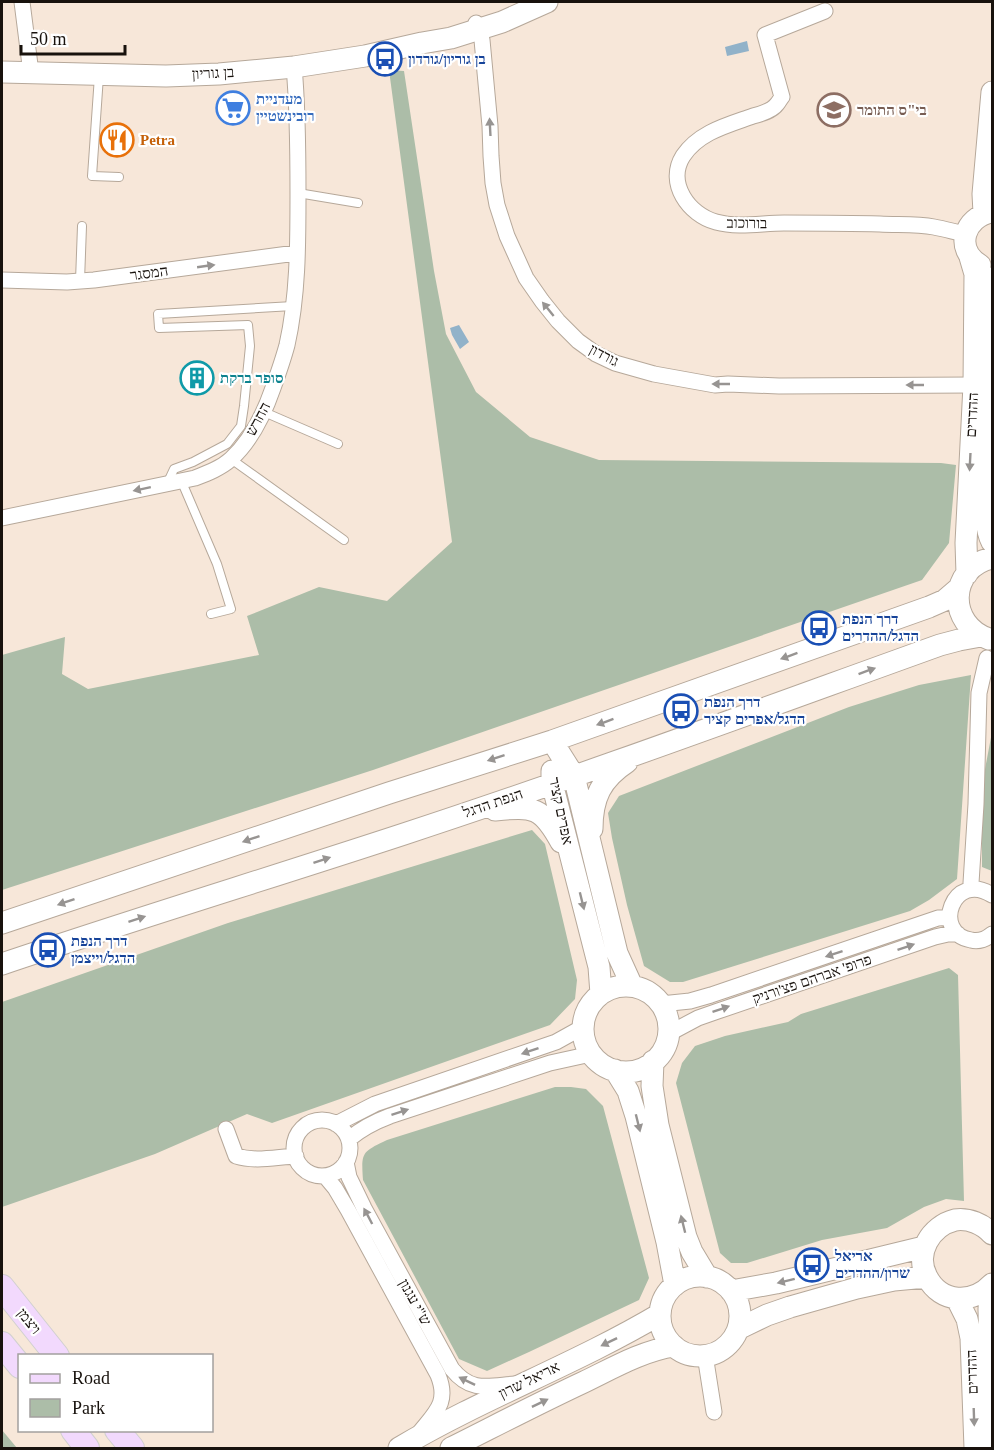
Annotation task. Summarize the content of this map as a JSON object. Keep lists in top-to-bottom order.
{
  "streets": {
    "main road": ["ויצמן"],
    "street": [
      "בן גוריון",
      "בורוכוב",
      "המסגר",
      "גורדון",
      "ההדרים",
      "החרש",
      "הנפת הדגל",
      "אפרים קציר",
      "פרופ' אברהם פצ'ורניק",
      "ש\"י עגנון",
      "אריאל שרון"
    ]
  },
  "crossings": [
    ["בן גוריון", "גורדון"],
    ["בן גוריון", "החרש"],
    ["בורוכוב", "ההדרים"],
    ["המסגר", "החרש"],
    ["גורדון", "ההדרים"],
    ["ההדרים", "הנפת הדגל"],
    ["הנפת הדגל", "אפרים קציר"],
    ["אפרים קציר", "פרופ' אברהם פצ'ורניק"],
    ["ש\"י עגנון", "אריאל שרון"]
  ],
  "one_way": ["המסגר", "גורדון", "ש\"י עגנון"],
  "places": {
    "bus stop": [
      "בן גוריון/גורדון",
      "דרך הנפת הדגל/ההדרים",
      "דרך הנפת הדגל/אפרים קציר",
      "דרך הנפת הדגל/וייצמן",
      "אריאל שרון/ההדרים"
    ],
    "supermarket": ["מעדניית רובינשטיין"],
    "school or university": ["בי\"ס התומר"],
    "restaurant": ["Petra"],
    "building": ["סופר ברקת"]
  },
  "legend": ["Road", "Park"],
  "scale_bar": "50 m"
}
